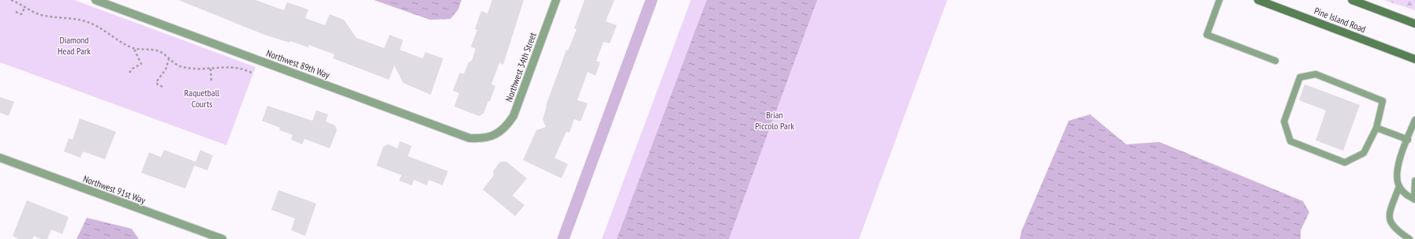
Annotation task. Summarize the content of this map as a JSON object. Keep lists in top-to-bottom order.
{
  "streets": {
    "main road": ["Pine Island Road"],
    "street": ["Northwest 89th Way", "Northwest 34th Street", "Northwest 91st Way"]
  },
  "crossings": [
    ["Northwest 89th Way", "Northwest 34th Street"]
  ],
  "parks": ["Diamond Head Park", "Raquetball Courts", "Brian Piccolo Park"]
}
